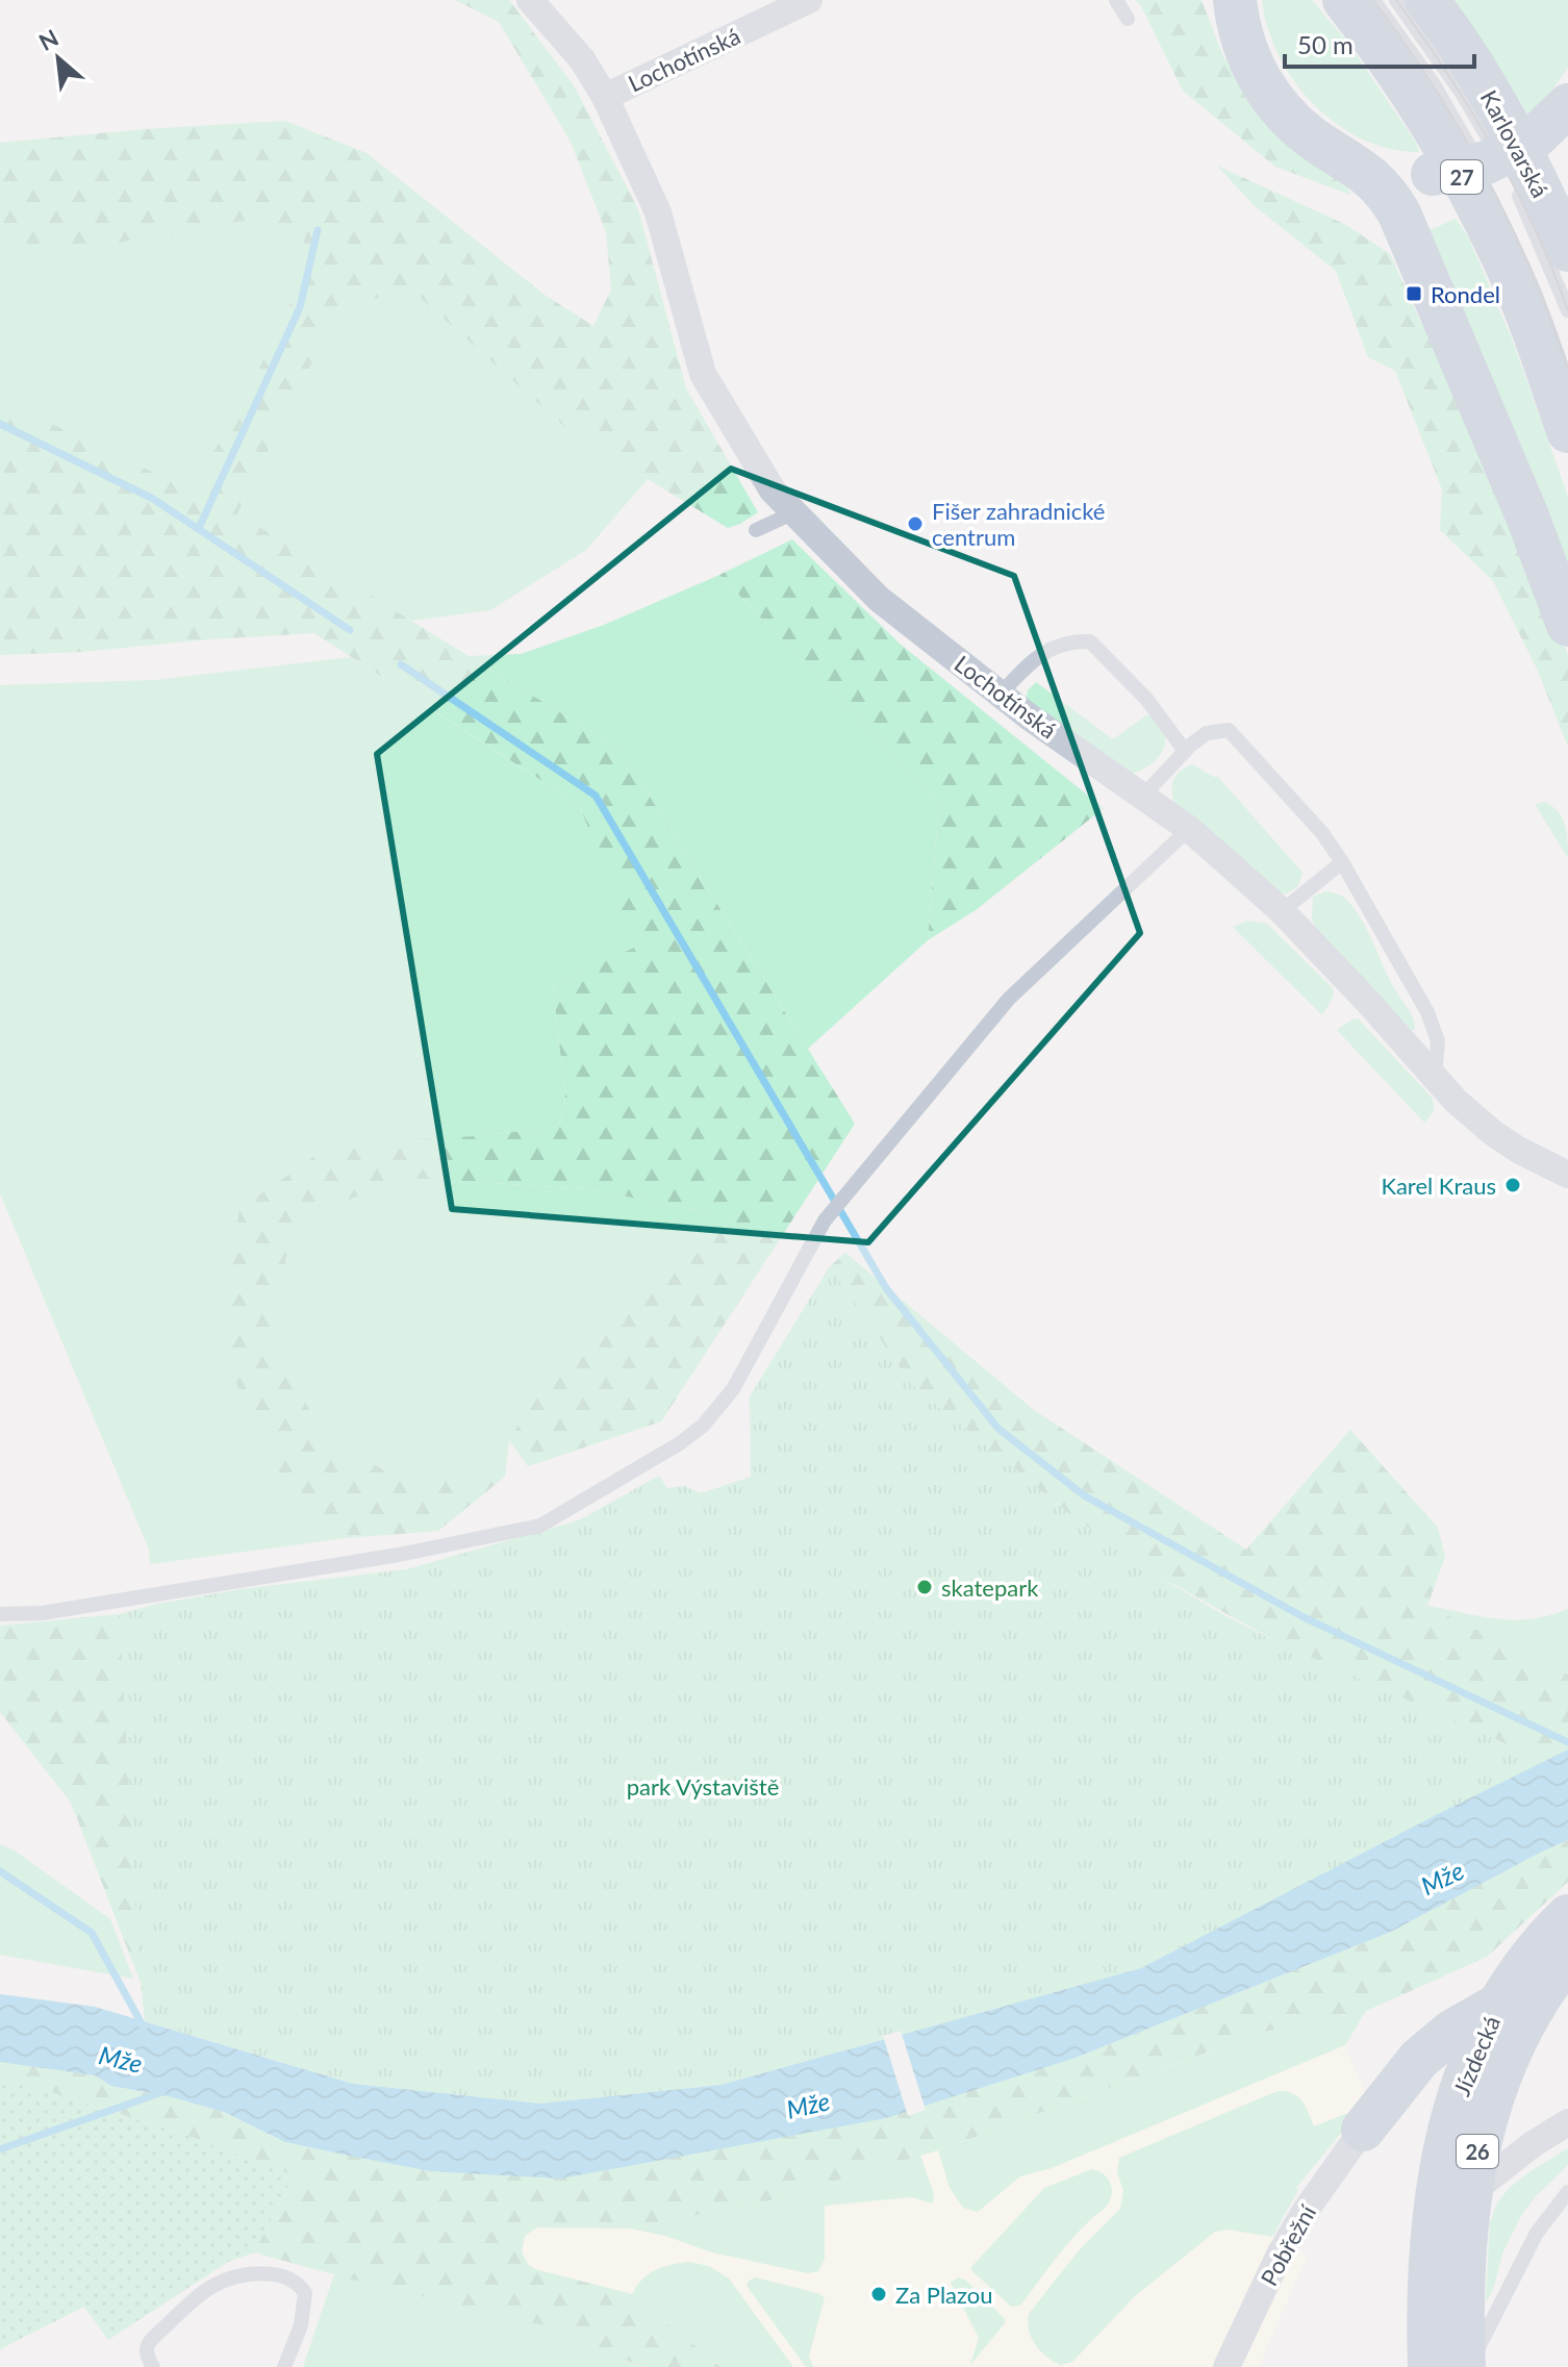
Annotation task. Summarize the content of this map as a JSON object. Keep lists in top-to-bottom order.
{
  "streets": {
    "main road": [
      "Karlovarská",
      "27",
      "Jízdecká",
      "26"
    ],
    "street": ["Lochotínská", "Pobřežní"]
  },
  "water": ["Mže"],
  "parks": ["park Výstaviště"],
  "places": {
    "transit": ["Rondel"],
    "other": [
      "Fišer zahradnické centrum",
      "Karel Kraus",
      "skatepark",
      "Za Plazou"
    ]
  },
  "scale_bar": "50 m",
  "north": "top left"
}
